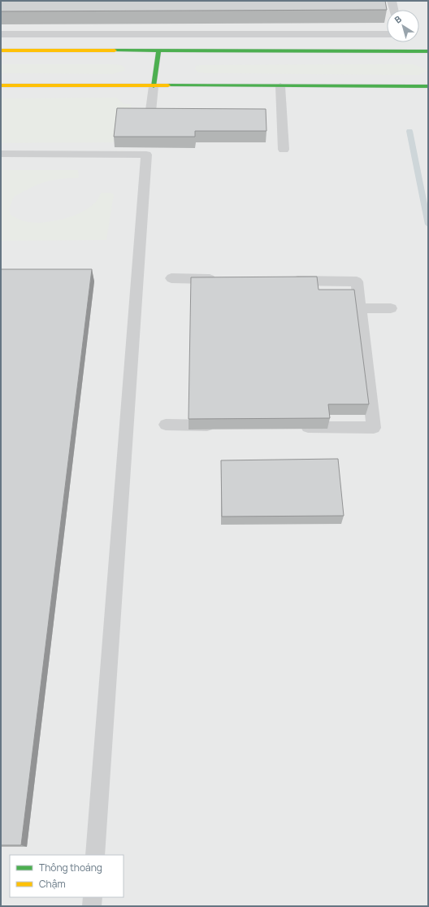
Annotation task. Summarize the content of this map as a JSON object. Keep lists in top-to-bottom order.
{
  "legend": ["Thông thoáng", "Chậm"],
  "north": "top left"
}
